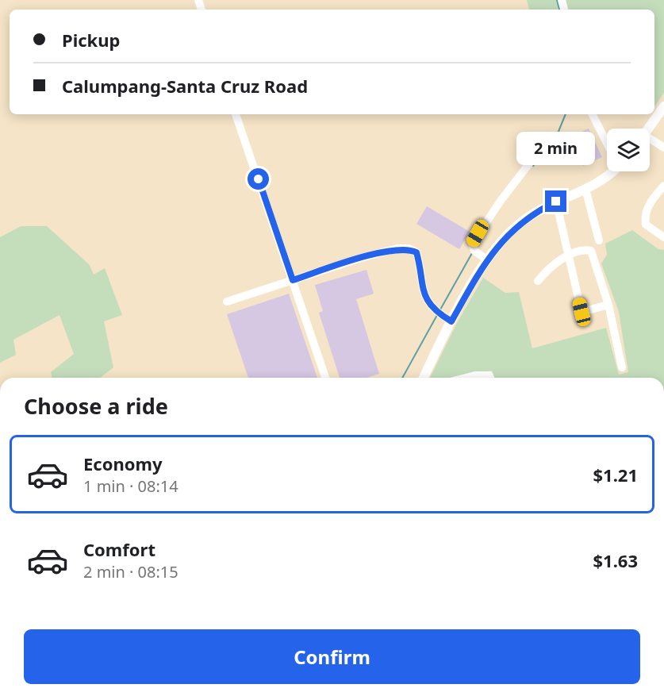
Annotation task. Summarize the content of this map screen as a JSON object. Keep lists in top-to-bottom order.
{
  "page": {
    "banner": ["Pickup", "Calumpang-Santa Cruz Road"],
    "bubble": "2 min",
    "heading": "Choose a ride",
    "list": [
      {
        "name": "Economy",
        "note": "1 min · 08:14",
        "value": "$1.21"
      },
      {
        "name": "Comfort",
        "note": "2 min · 08:15",
        "value": "$1.63"
      }
    ],
    "buttons": "Confirm"
  }
}
